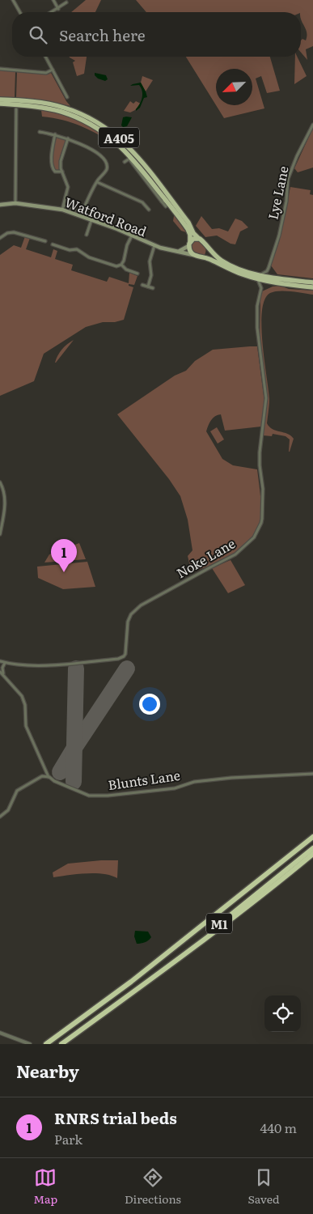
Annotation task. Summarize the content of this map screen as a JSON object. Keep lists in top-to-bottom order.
{
  "streets": {
    "highway": ["A405", "M1"],
    "main road": ["Watford Road"],
    "street": ["Lye Lane", "Noke Lane", "Blunts Lane"]
  },
  "crossings": [
    ["A405", "Watford Road"]
  ],
  "north": "bottom left",
  "page": {
    "search": "Search here",
    "pins": "1",
    "heading": "Nearby",
    "list": [
      {
        "mark": "1",
        "name": "RNRS trial beds",
        "note": "Park",
        "value": "440 m"
      }
    ],
    "nav": ["Map", "Directions", "Saved"]
  }
}
